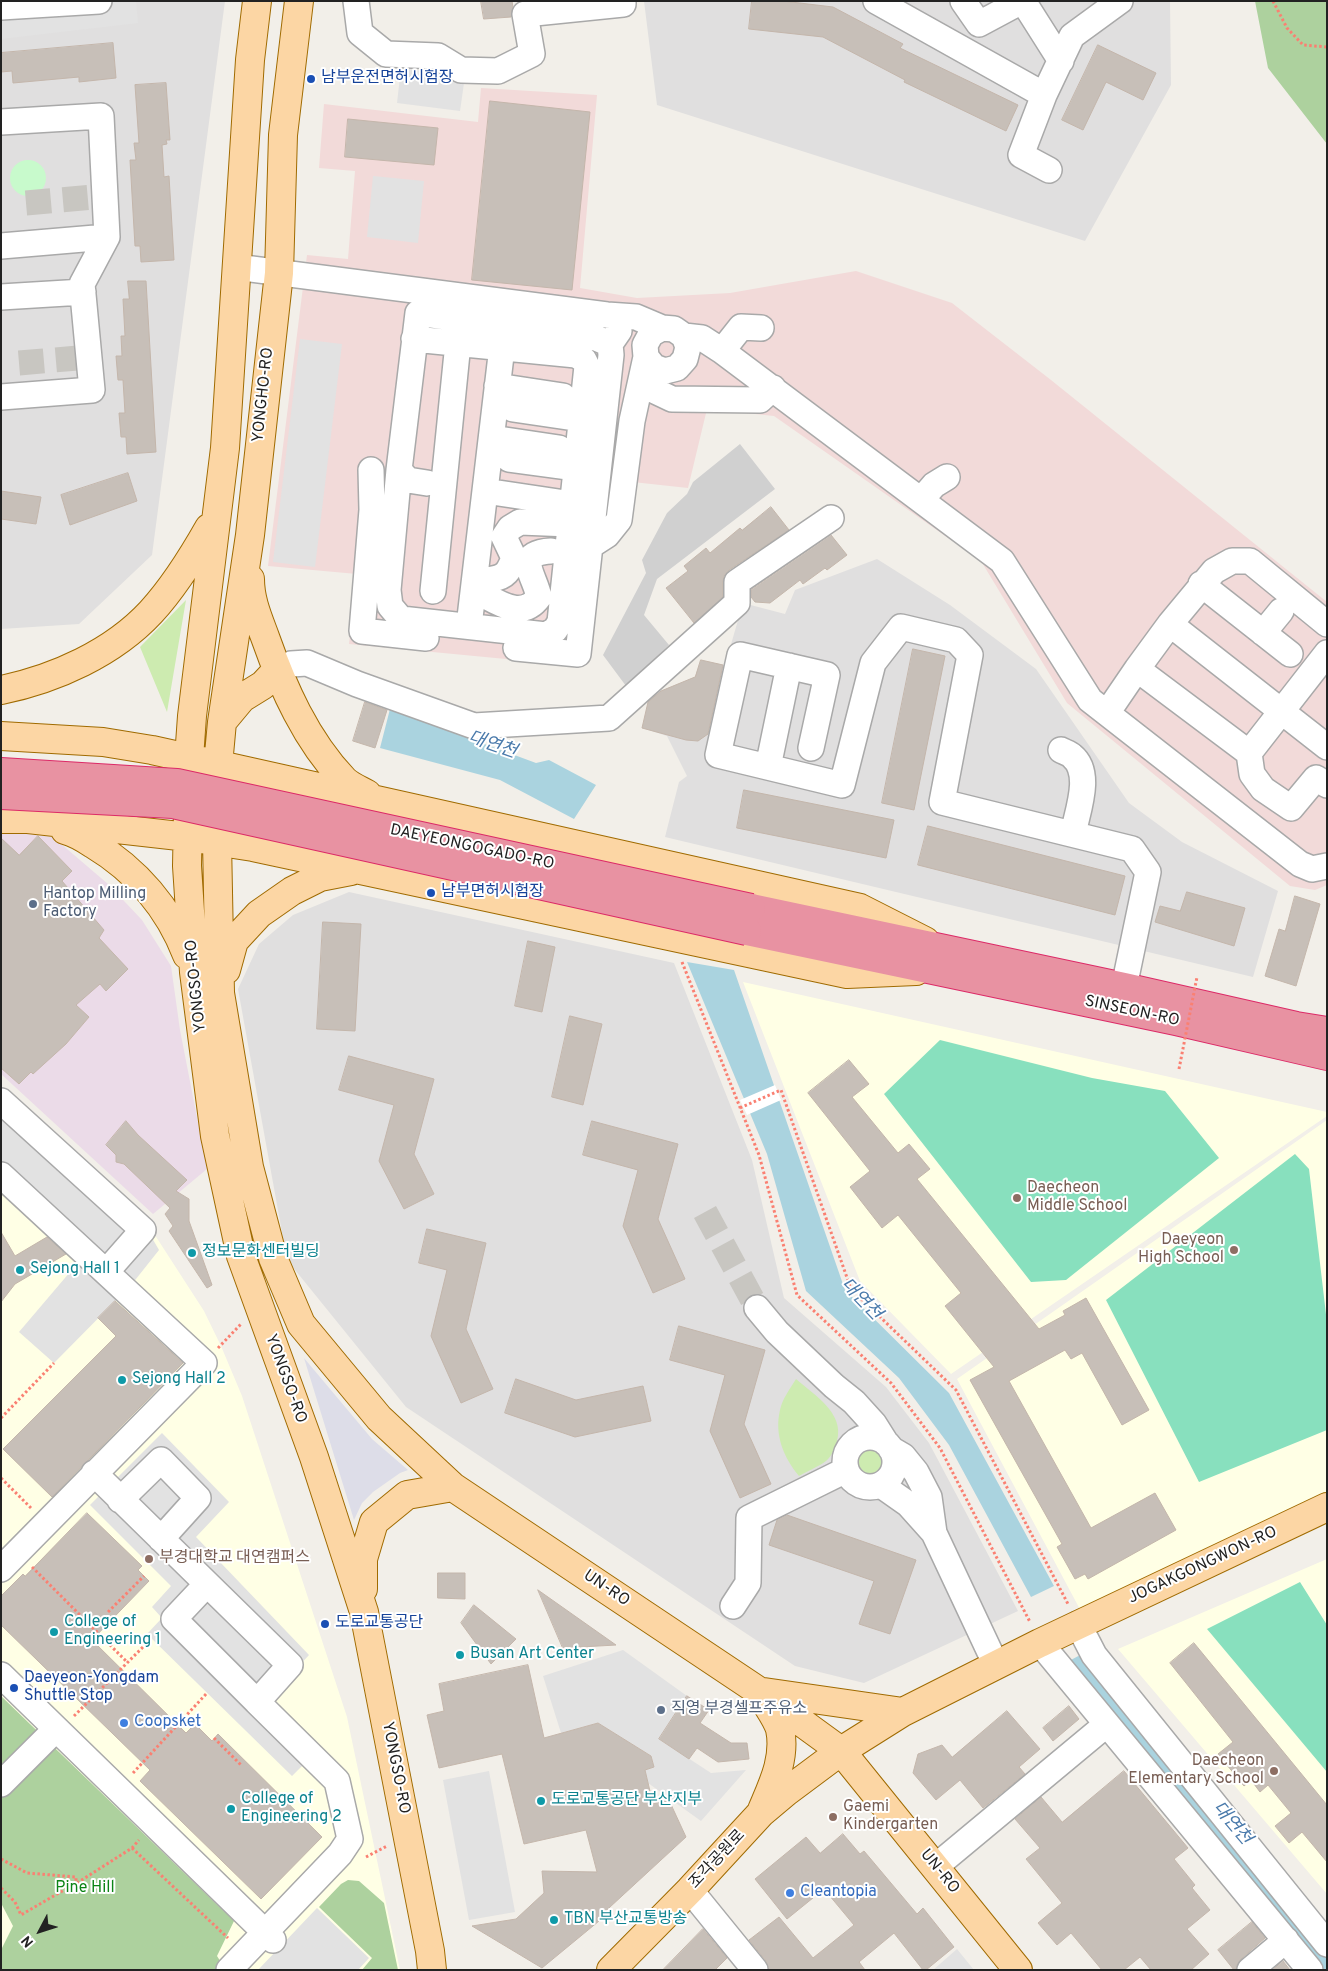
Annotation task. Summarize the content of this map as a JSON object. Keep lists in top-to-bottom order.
{
  "streets": {
    "highway": ["DAEYEONGOGADO-RO", "SINSEON-RO"],
    "main road": [
      "YONGHO-RO",
      "YONGSO-RO",
      "JOGAKGONGWON-RO",
      "UN-RO",
      "조각공원로"
    ]
  },
  "crossings": [
    ["YONGHO-RO", "YONGSO-RO"],
    ["DAEYEONGOGADO-RO", "SINSEON-RO"],
    ["YONGSO-RO", "UN-RO"]
  ],
  "water": ["대연천"],
  "parks": ["Pine Hill"],
  "places": [
    "남부운전면허시험장",
    "남부면허시험장",
    "Hantop Milling Factory",
    "Daecheon Middle School",
    "Daeyeon High School",
    "정보문화센터빌딩",
    "Sejong Hall 1",
    "Sejong Hall 2",
    "부경대학교 대연캠퍼스",
    "도로교통공단",
    "College of Engineering 1",
    "Busan Art Center",
    "Daeyeon-Yongdam Shuttle Stop",
    "직영 부경셀프주유소",
    "Coopsket",
    "Daecheon Elementary School",
    "도로교통공단 부산지부",
    "College of Engineering 2",
    "Gaemi Kindergarten",
    "Cleantopia",
    "TBN 부산교통방송"
  ],
  "north": "bottom left"
}
